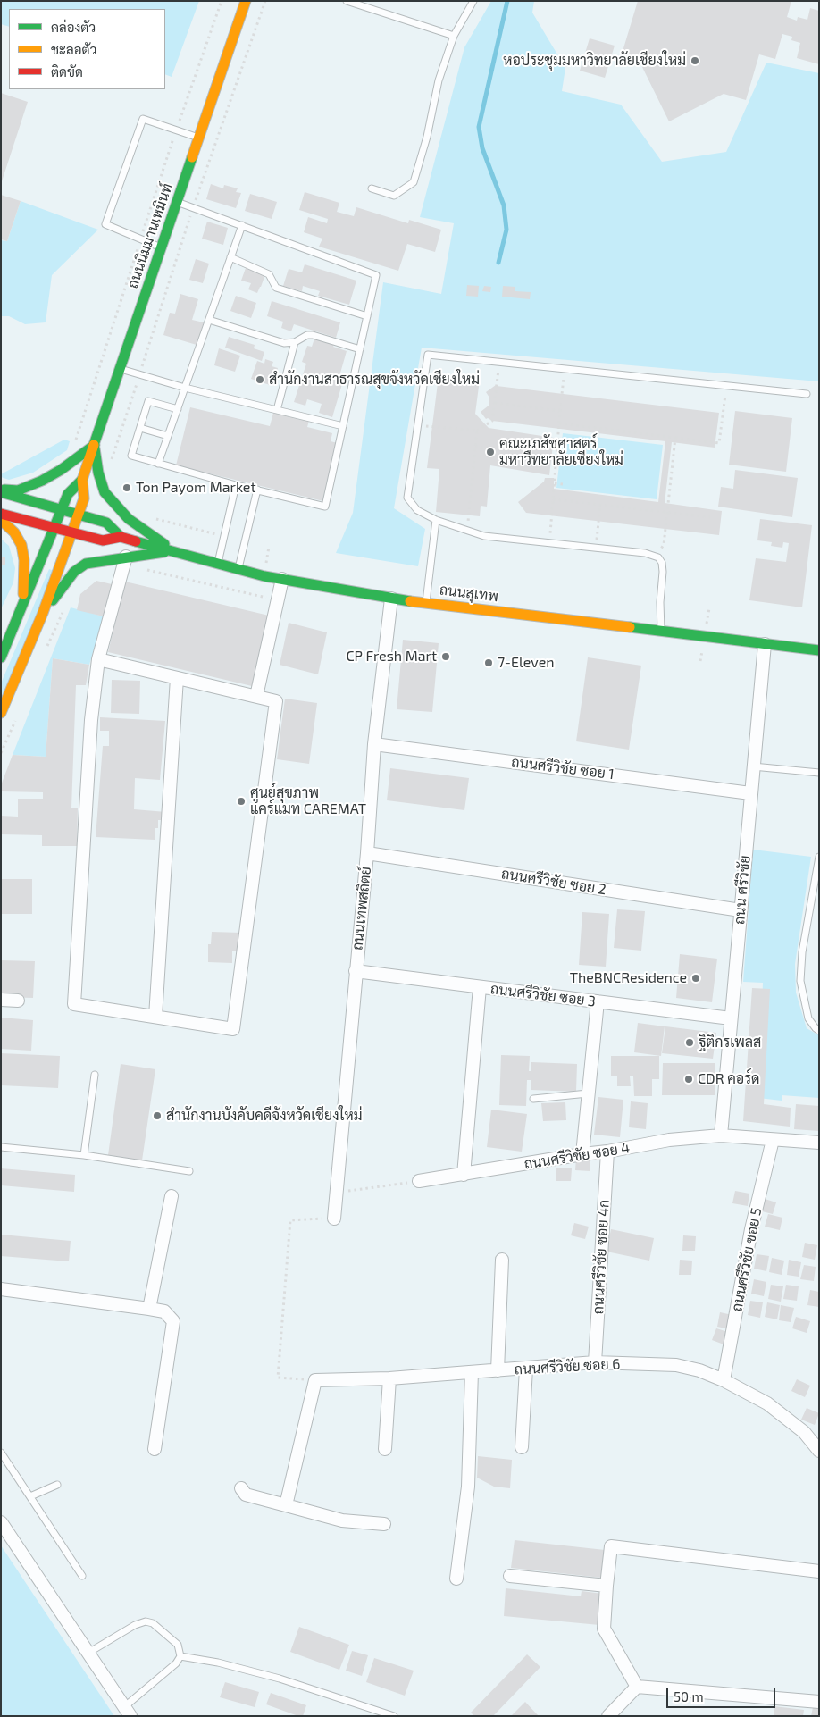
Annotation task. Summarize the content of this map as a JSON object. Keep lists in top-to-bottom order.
{
  "streets": {
    "main road": ["ถนนนิมมานเหมินท์", "ถนนสุเทพ"],
    "street": [
      "ถนนศรีวิชัย ซอย 1",
      "ถนนศรีวิชัย ซอย 2",
      "ถนน ศรีวิชัย",
      "ถนนเทพสถิตย์",
      "ถนนศรีวิชัย ซอย 3",
      "ถนนศรีวิชัย ซอย 4",
      "ถนนศรีวิชัย ซอย 4ก",
      "ถนนศรีวิชัย ซอย 5",
      "ถนนศรีวิชัย ซอย 6"
    ]
  },
  "crossings": [
    ["ถนนสุเทพ", "ถนน ศรีวิชัย"],
    ["ถนนสุเทพ", "ถนนเทพสถิตย์"],
    ["ถนนศรีวิชัย ซอย 1", "ถนน ศรีวิชัย"],
    ["ถนนศรีวิชัย ซอย 1", "ถนนเทพสถิตย์"],
    ["ถนนศรีวิชัย ซอย 2", "ถนน ศรีวิชัย"],
    ["ถนนศรีวิชัย ซอย 2", "ถนนเทพสถิตย์"],
    ["ถนน ศรีวิชัย", "ถนนศรีวิชัย ซอย 3"],
    ["ถนน ศรีวิชัย", "ถนนศรีวิชัย ซอย 4"],
    ["ถนนเทพสถิตย์", "ถนนศรีวิชัย ซอย 3"],
    ["ถนนศรีวิชัย ซอย 4", "ถนนศรีวิชัย ซอย 4ก"],
    ["ถนนศรีวิชัย ซอย 4", "ถนนศรีวิชัย ซอย 5"],
    ["ถนนศรีวิชัย ซอย 4ก", "ถนนศรีวิชัย ซอย 6"],
    ["ถนนศรีวิชัย ซอย 5", "ถนนศรีวิชัย ซอย 6"]
  ],
  "places": [
    "หอประชุมมหาวิทยาลัยเชียงใหม่",
    "สำนักงานสาธารณสุขจังหวัดเชียงใหม่",
    "คณะเภสัชศาสตร์ มหาวืทยาลัยเชียงใหม่",
    "Ton Payom Market",
    "CP Fresh Mart",
    "7-Eleven",
    "ศูนย์สุขภาพ แคร์แมท CAREMAT",
    "TheBNCResidence",
    "ฐิติกรเพลส",
    "CDR คอร์ด",
    "สำนักงานบังคับคดีจังหวัดเชียงใหม่"
  ],
  "legend": ["คล่องตัว", "ชะลอตัว", "ติดขัด"],
  "scale_bar": "50 m"
}
